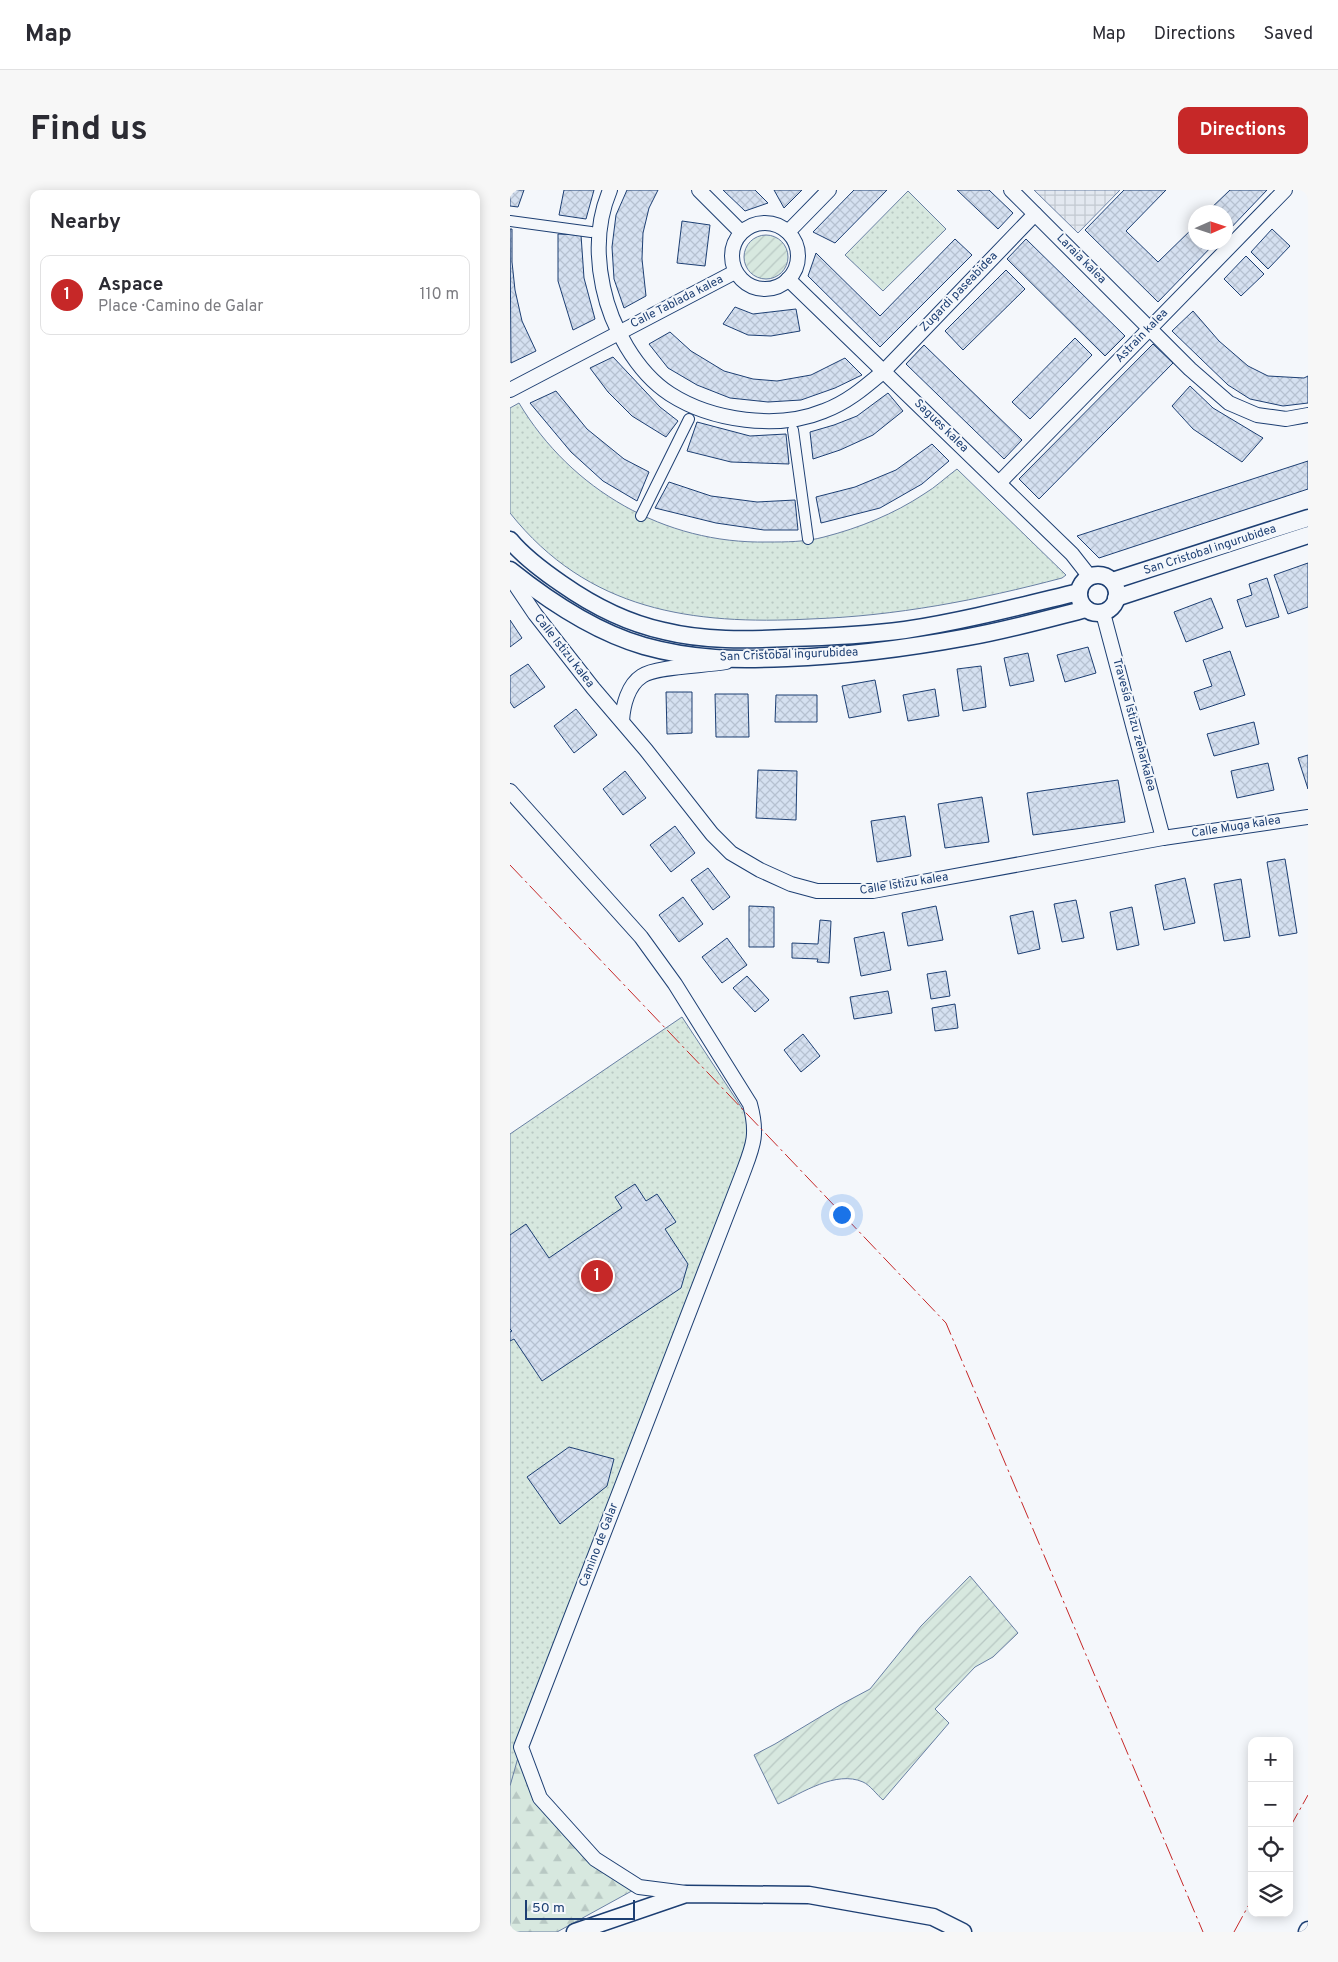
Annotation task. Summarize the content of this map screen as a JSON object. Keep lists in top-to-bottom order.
{
  "streets": {
    "street": [
      "Laraia kalea",
      "Zugardi paseabidea",
      "Calle Tablada kalea",
      "Astrain kalea",
      "Sagues kalea",
      "San Cristobal ingurubidea",
      "Calle Istizu kalea",
      "Travesía Istizu zeharkalea",
      "Calle Muga kalea",
      "Camino de Galar"
    ]
  },
  "crossings": [
    ["Laraia kalea", "Zugardi paseabidea"],
    ["Laraia kalea", "Astrain kalea"],
    ["Zugardi paseabidea", "Calle Tablada kalea"],
    ["Zugardi paseabidea", "Sagues kalea"],
    ["Calle Tablada kalea", "Sagues kalea"],
    ["Astrain kalea", "Sagues kalea"],
    ["Sagues kalea", "San Cristobal ingurubidea"],
    ["Sagues kalea", "Travesía Istizu zeharkalea"],
    ["San Cristobal ingurubidea", "Travesía Istizu zeharkalea"],
    ["Calle Istizu kalea", "Travesía Istizu zeharkalea"],
    ["Calle Istizu kalea", "Calle Muga kalea"],
    ["Travesía Istizu zeharkalea", "Calle Muga kalea"]
  ],
  "scale_bar": "50 m",
  "north": "right",
  "page": {
    "header": "Map",
    "nav": ["Map", "Directions", "Saved"],
    "buttons": "Directions",
    "title": "Find us",
    "heading": "Nearby",
    "list": [
      {
        "mark": "1",
        "name": "Aspace",
        "note": "Place · Camino de Galar",
        "value": "110 m"
      }
    ],
    "pins": "1",
    "map_buttons": ["+", "−"],
    "scale": "50 m"
  }
}
